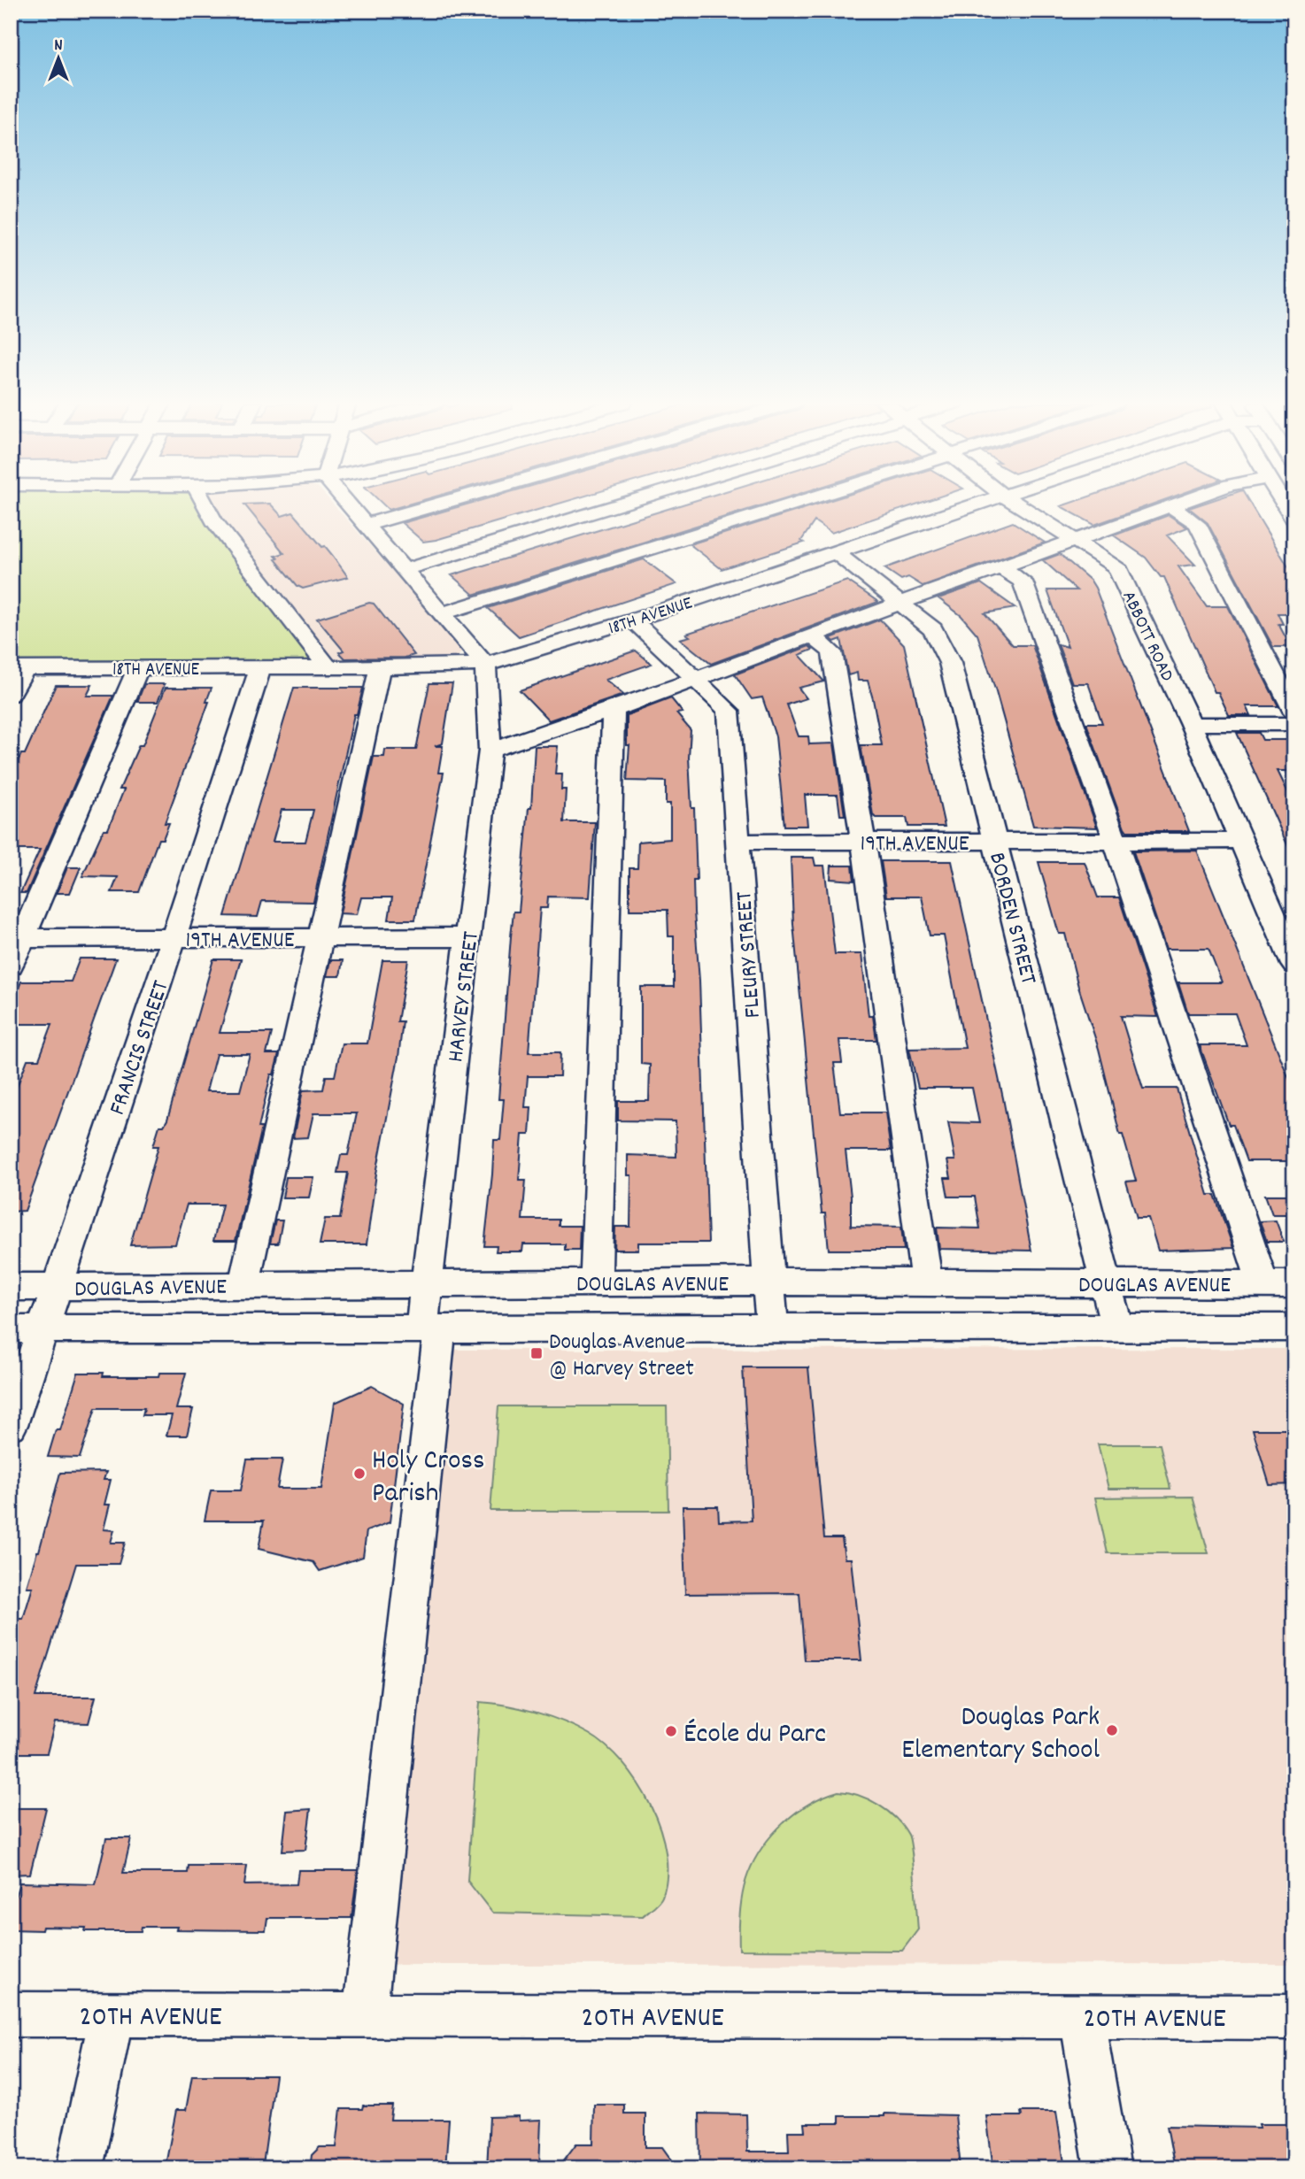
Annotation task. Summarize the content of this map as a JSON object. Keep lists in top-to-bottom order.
{
  "streets": {
    "street": [
      "18TH AVENUE",
      "ABBOTT ROAD",
      "19TH AVENUE",
      "BORDEN STREET",
      "FLEURY STREET",
      "HARVEY STREET",
      "FRANCIS STREET",
      "DOUGLAS AVENUE",
      "20TH AVENUE"
    ]
  },
  "crossings": [
    ["18TH AVENUE", "BORDEN STREET"],
    ["18TH AVENUE", "FLEURY STREET"],
    ["18TH AVENUE", "HARVEY STREET"],
    ["18TH AVENUE", "FRANCIS STREET"],
    ["ABBOTT ROAD", "19TH AVENUE"],
    ["19TH AVENUE", "BORDEN STREET"],
    ["19TH AVENUE", "FLEURY STREET"],
    ["19TH AVENUE", "HARVEY STREET"],
    ["19TH AVENUE", "FRANCIS STREET"],
    ["BORDEN STREET", "DOUGLAS AVENUE"],
    ["FLEURY STREET", "DOUGLAS AVENUE"],
    ["HARVEY STREET", "DOUGLAS AVENUE"],
    ["HARVEY STREET", "20TH AVENUE"],
    ["FRANCIS STREET", "DOUGLAS AVENUE"]
  ],
  "places": {
    "transit": ["Douglas Avenue @ Harvey Street"],
    "other": ["Holy Cross Parish", "Douglas Park Elementary School", "École du Parc"]
  },
  "north": "top"
}
